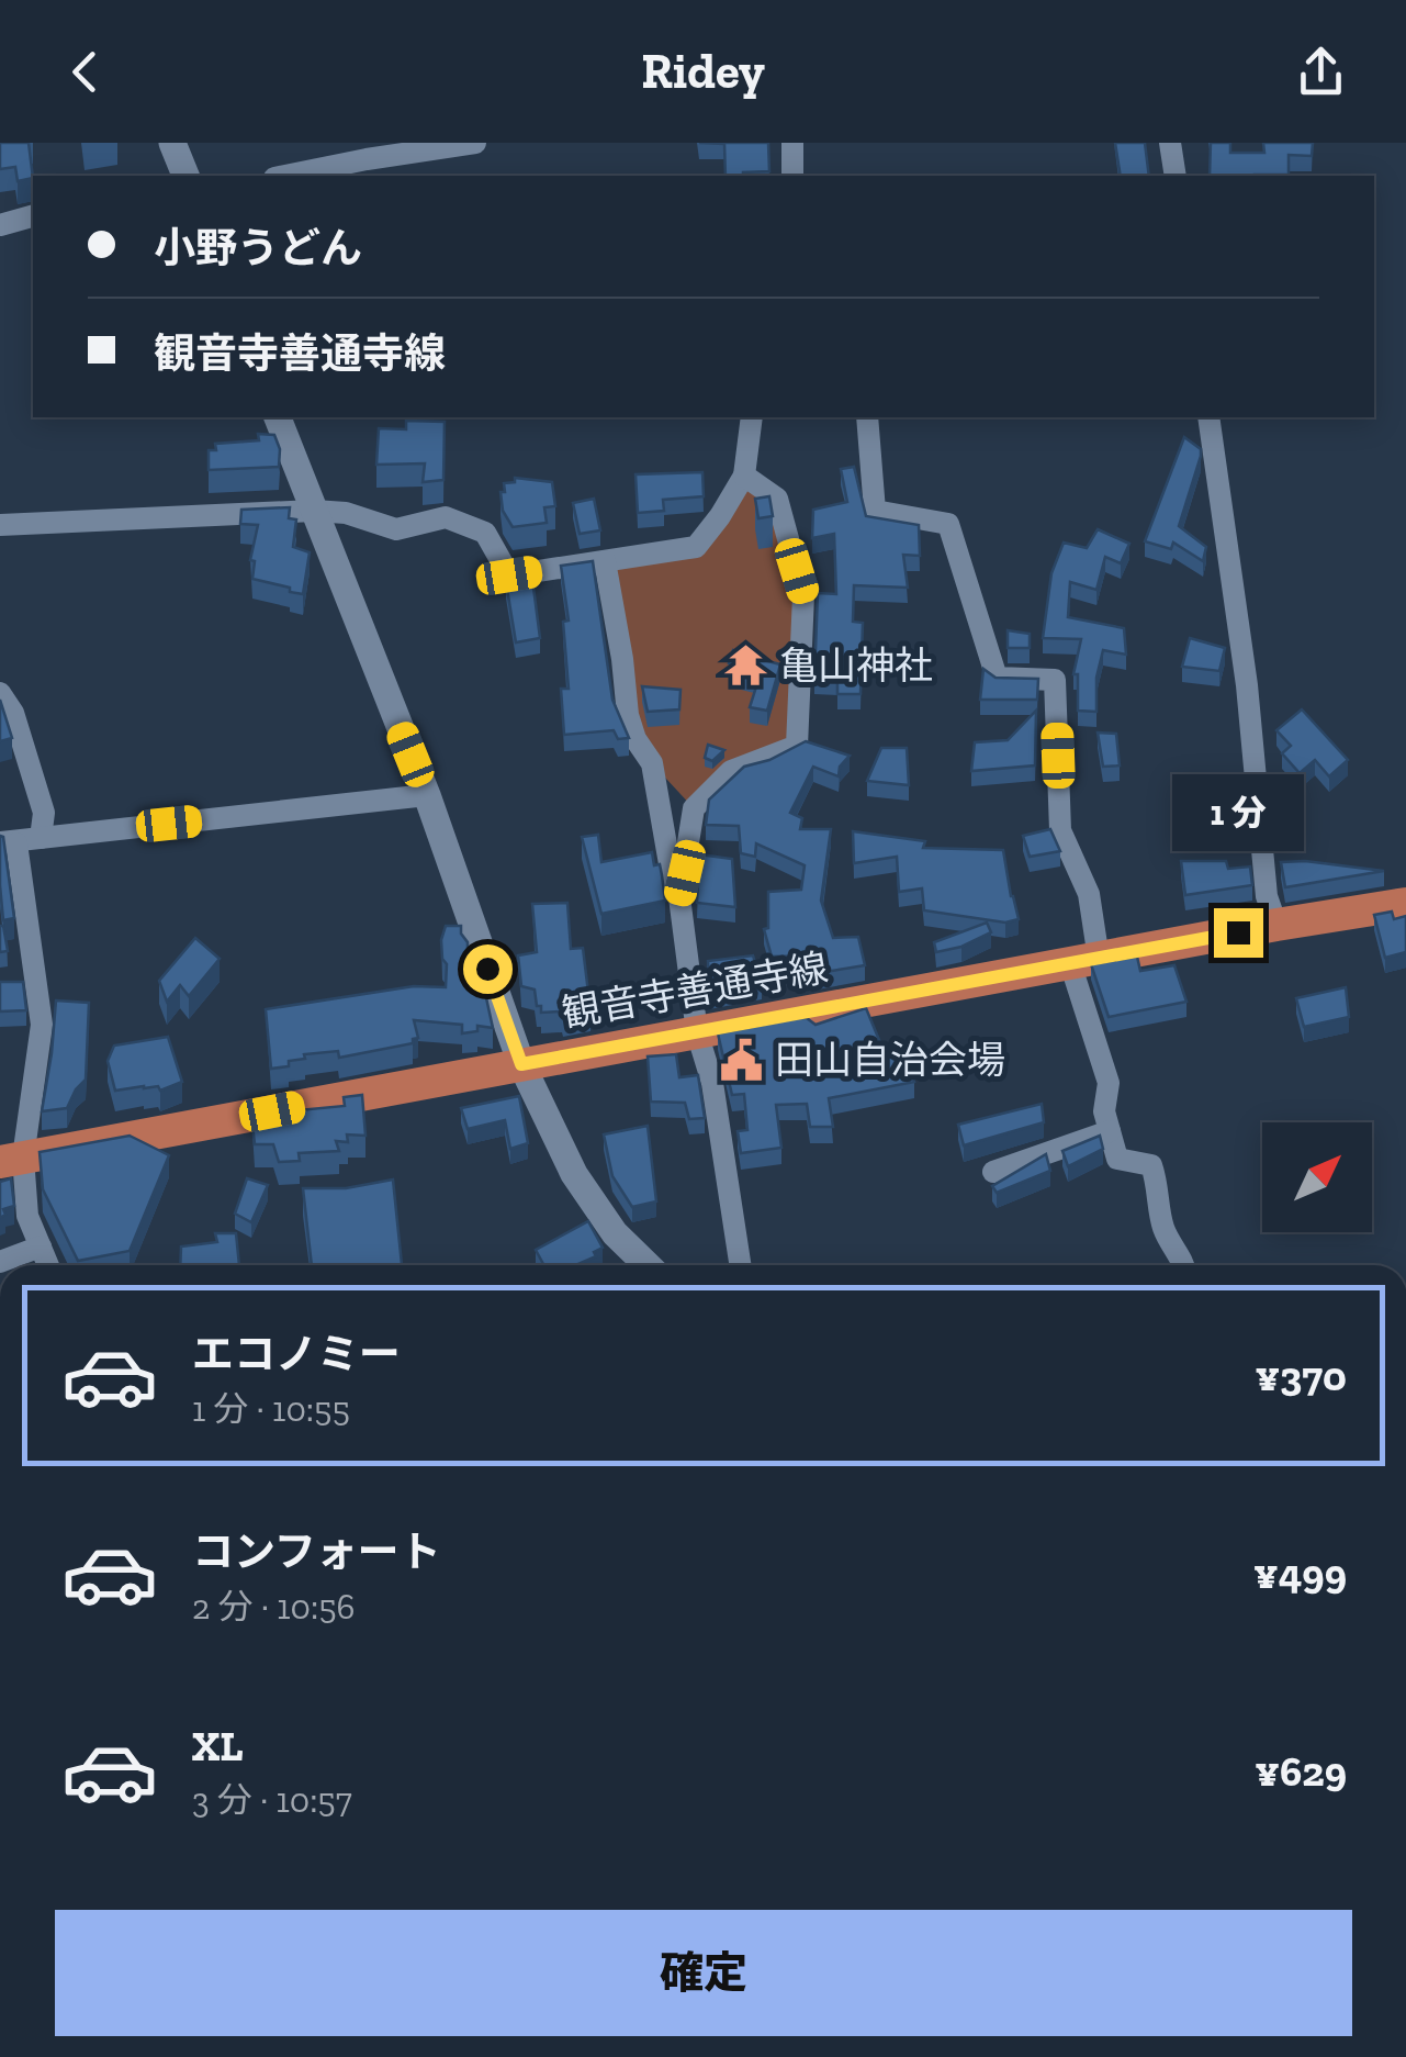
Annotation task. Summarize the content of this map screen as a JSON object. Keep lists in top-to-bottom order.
{
  "streets": {
    "main road": ["観音寺善通寺線"]
  },
  "places": {
    "temple": ["亀山神社"],
    "public building": ["田山自治会場"]
  },
  "north": "top right",
  "page": {
    "header": "Ridey",
    "banner": ["小野うどん", "観音寺善通寺線"],
    "bubble": "1 分",
    "list": [
      {
        "name": "エコノミー",
        "note": "1 分 · 10:55",
        "value": "¥370"
      },
      {
        "name": "コンフォート",
        "note": "2 分 · 10:56",
        "value": "¥499"
      },
      {
        "name": "XL",
        "note": "3 分 · 10:57",
        "value": "¥629"
      }
    ],
    "buttons": "確定"
  }
}
